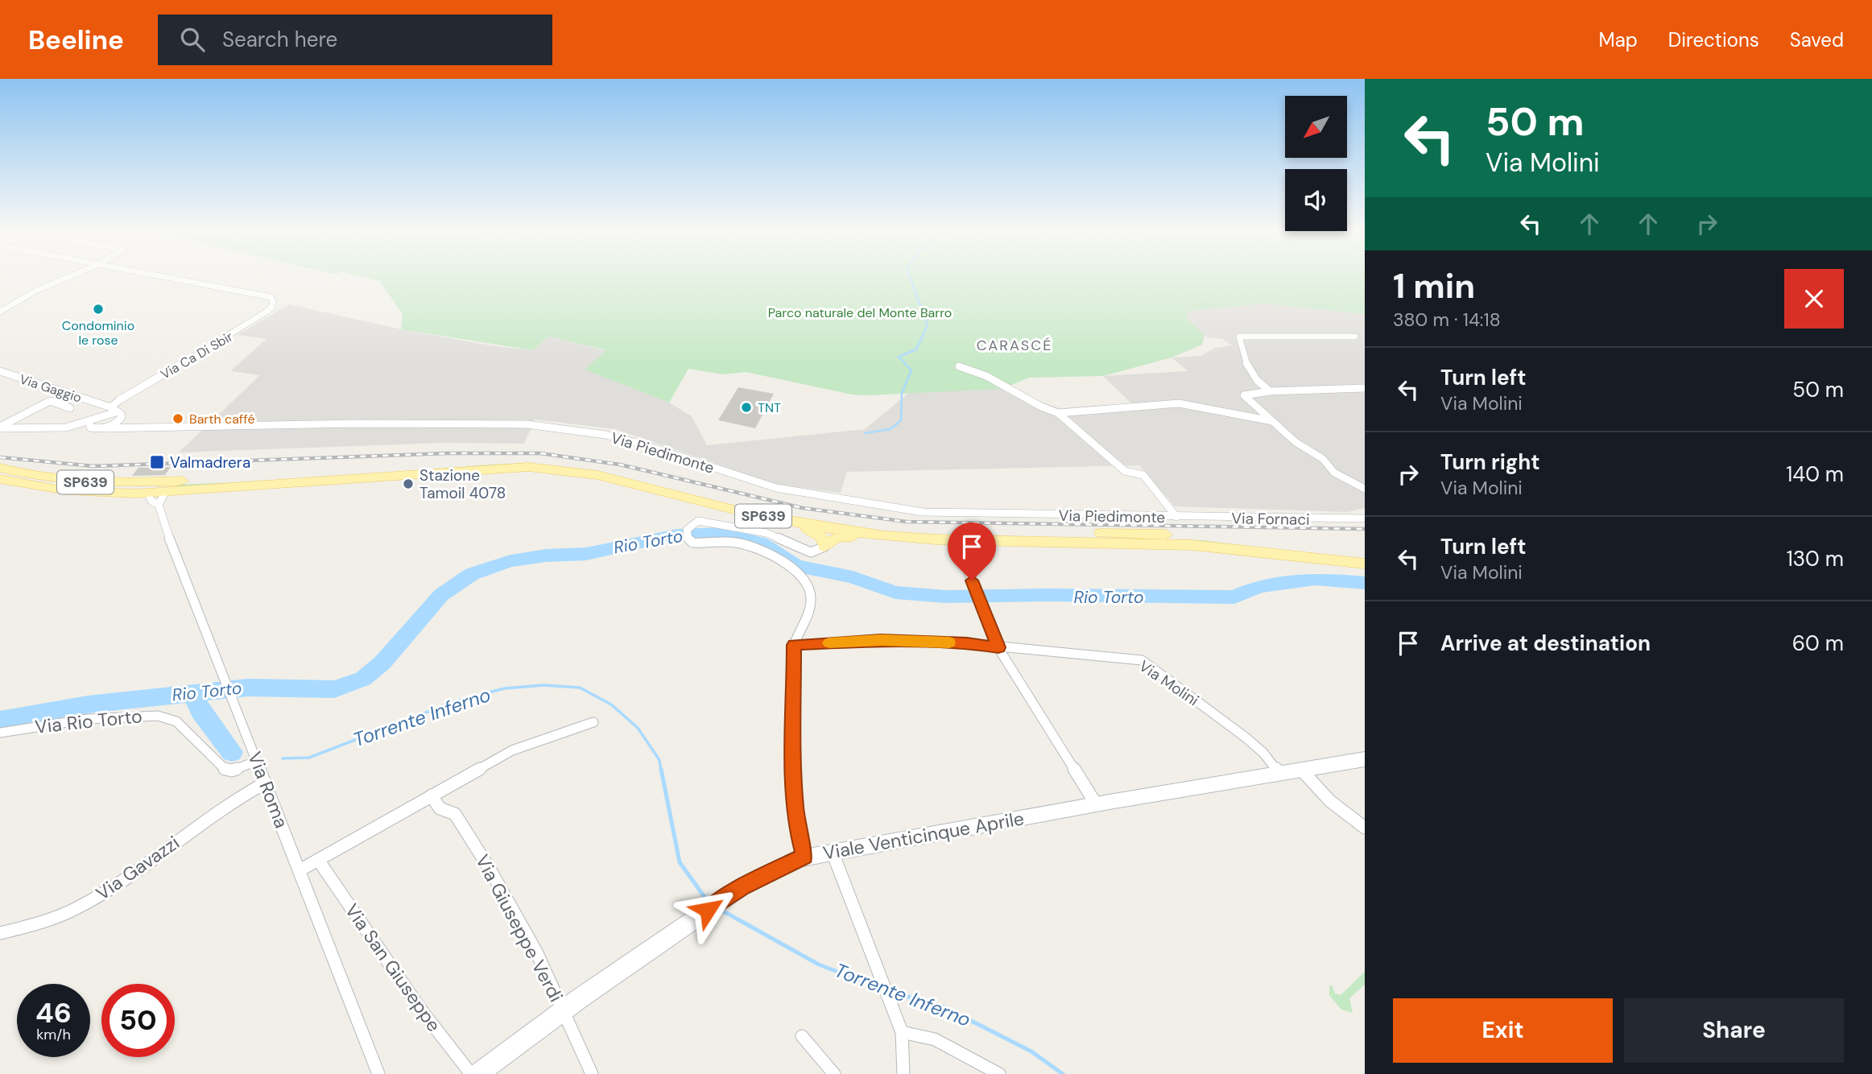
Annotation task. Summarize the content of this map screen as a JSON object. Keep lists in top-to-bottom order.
{
  "streets": {
    "main road": ["SP639", "Viale Venticinque Aprile"],
    "street": [
      "Via Ca Di Sbir",
      "Via Gaggio",
      "Via Piedimonte",
      "Via Fornaci",
      "Via Molini",
      "Via Rio Torto",
      "Via Roma",
      "Via Gavazzi",
      "Via Giuseppe Verdi",
      "Via San Giuseppe"
    ]
  },
  "crossings": [
    ["Via Ca Di Sbir", "Via Gaggio"],
    ["Via Piedimonte", "Via Fornaci"],
    ["SP639", "Via Roma"],
    ["Via Molini", "Viale Venticinque Aprile"],
    ["Via Rio Torto", "Via Roma"],
    ["Via Roma", "Via Gavazzi"],
    ["Viale Venticinque Aprile", "Via Giuseppe Verdi"]
  ],
  "districts": ["CARASCÉ"],
  "water": ["Rio Torto", "Torrente Inferno"],
  "parks": ["Parco naturale del Monte Barro"],
  "places": {
    "other": [
      "Condominio le rose",
      "TNT",
      "Barth caffé",
      "Stazione Tamoil 4078"
    ],
    "transit": ["Valmadrera"]
  },
  "north": "bottom left",
  "page": {
    "header": "Beeline",
    "search": "Search here",
    "nav": ["Map", "Directions", "Saved"],
    "turn": ["50 m", "Via Molini"],
    "heading": ["1 min", "380 m · 14:18"],
    "list": [
      {
        "name": "Turn left",
        "note": "Via Molini",
        "value": "50 m"
      },
      {
        "name": "Turn right",
        "note": "Via Molini",
        "value": "140 m"
      },
      {
        "name": "Turn left",
        "note": "Via Molini",
        "value": "130 m"
      },
      {
        "name": "Arrive at destination",
        "value": "60 m"
      }
    ],
    "speed": "46 km/h",
    "limit": "50",
    "buttons": ["Exit", "Share"]
  }
}
